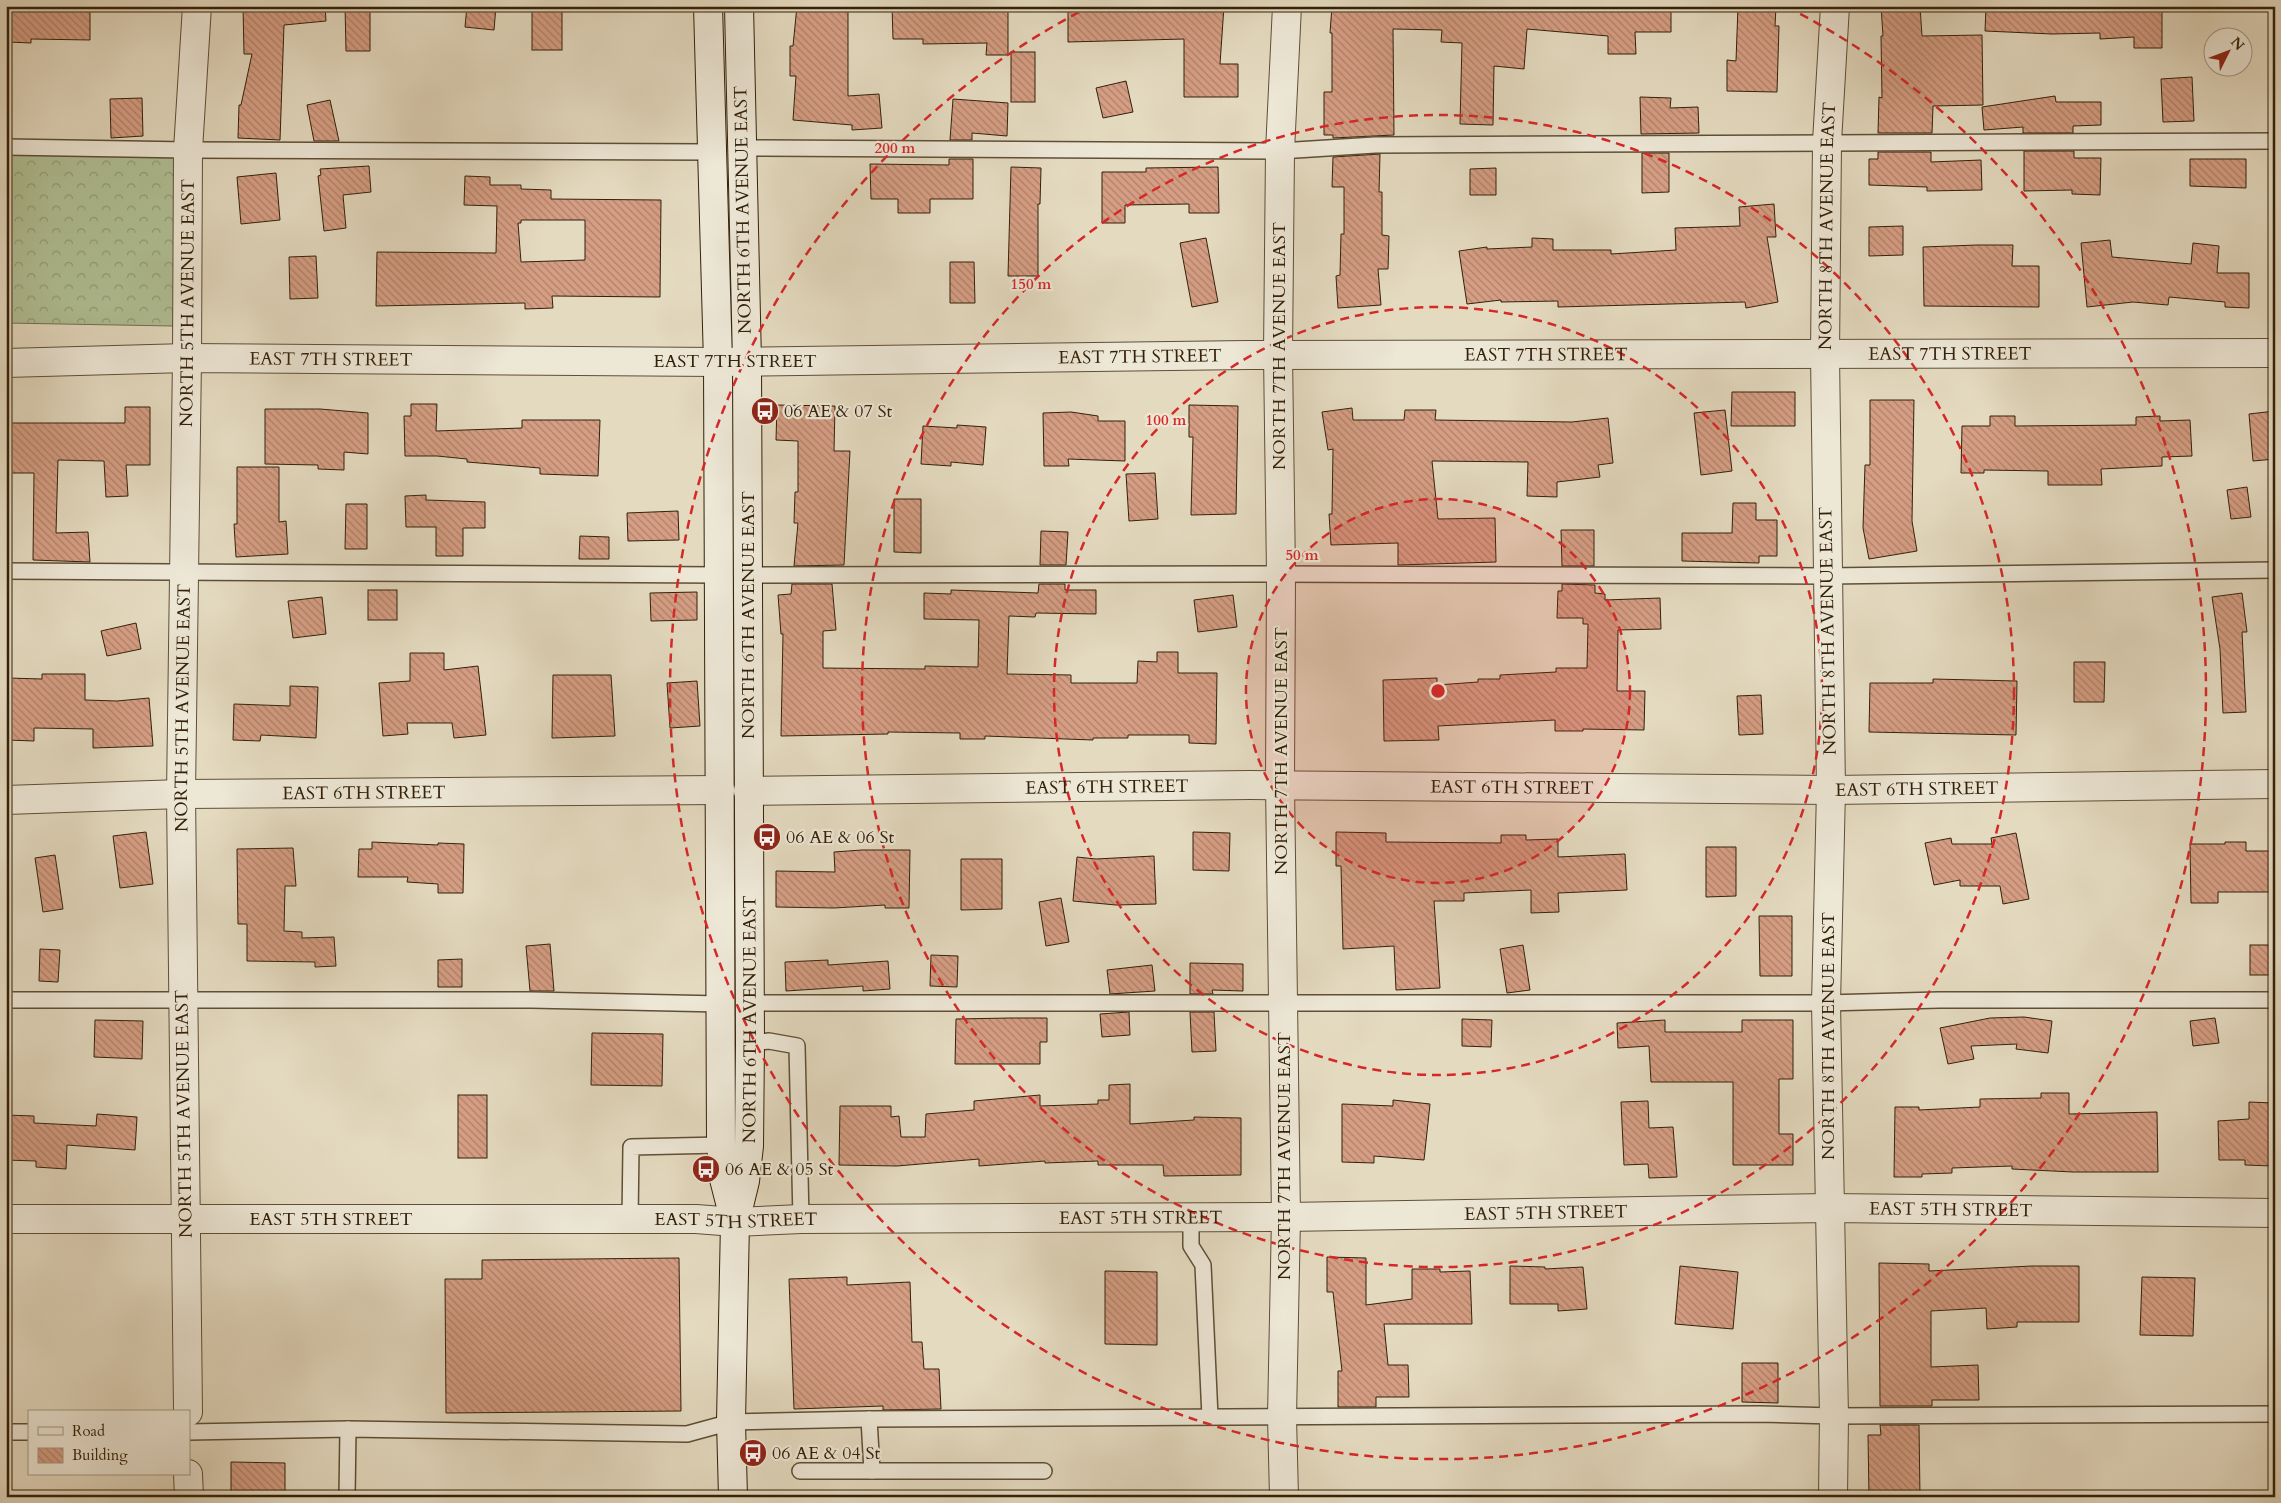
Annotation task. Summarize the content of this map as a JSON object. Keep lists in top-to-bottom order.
{
  "streets": {
    "street": [
      "NORTH 6TH AVENUE EAST",
      "NORTH 8TH AVENUE EAST",
      "NORTH 5TH AVENUE EAST",
      "NORTH 7TH AVENUE EAST",
      "EAST 7TH STREET",
      "EAST 6TH STREET",
      "EAST 5TH STREET"
    ]
  },
  "crossings": [
    ["NORTH 6TH AVENUE EAST", "EAST 7TH STREET"],
    ["NORTH 6TH AVENUE EAST", "EAST 6TH STREET"],
    ["NORTH 6TH AVENUE EAST", "EAST 5TH STREET"],
    ["NORTH 8TH AVENUE EAST", "EAST 7TH STREET"],
    ["NORTH 8TH AVENUE EAST", "EAST 6TH STREET"],
    ["NORTH 8TH AVENUE EAST", "EAST 5TH STREET"],
    ["NORTH 5TH AVENUE EAST", "EAST 7TH STREET"],
    ["NORTH 5TH AVENUE EAST", "EAST 6TH STREET"],
    ["NORTH 5TH AVENUE EAST", "EAST 5TH STREET"],
    ["NORTH 7TH AVENUE EAST", "EAST 7TH STREET"],
    ["NORTH 7TH AVENUE EAST", "EAST 6TH STREET"],
    ["NORTH 7TH AVENUE EAST", "EAST 5TH STREET"]
  ],
  "places": {
    "bus stop": [
      "06 AE & 07 St",
      "06 AE & 06 St",
      "06 AE & 05 St",
      "06 AE & 04 St"
    ]
  },
  "legend": ["Road", "Building"],
  "north": "top right",
  "rings": [
    "200 m",
    "150 m",
    "100 m",
    "50 m"
  ]
}
